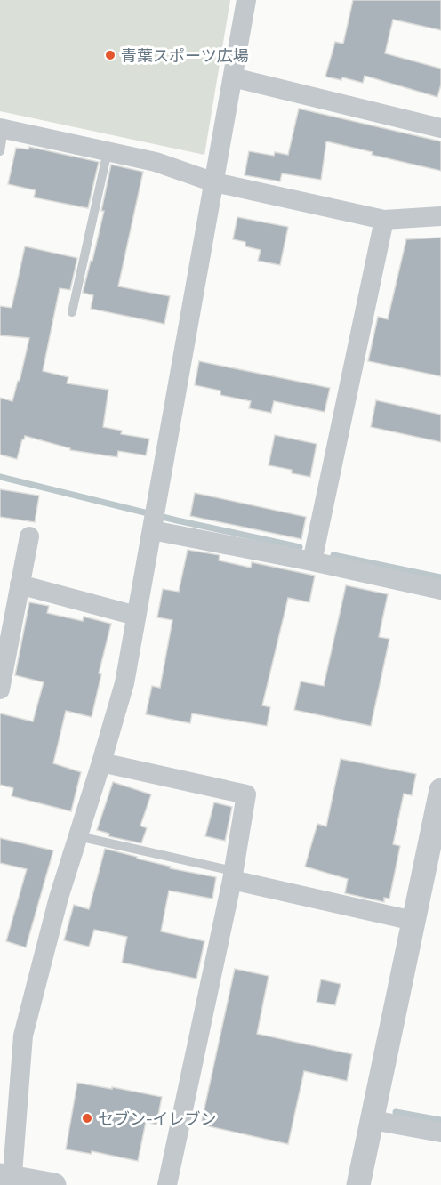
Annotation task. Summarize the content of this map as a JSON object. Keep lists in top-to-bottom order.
{
  "places": ["青葉スポーツ広場", "セブン-イレブン"]
}
